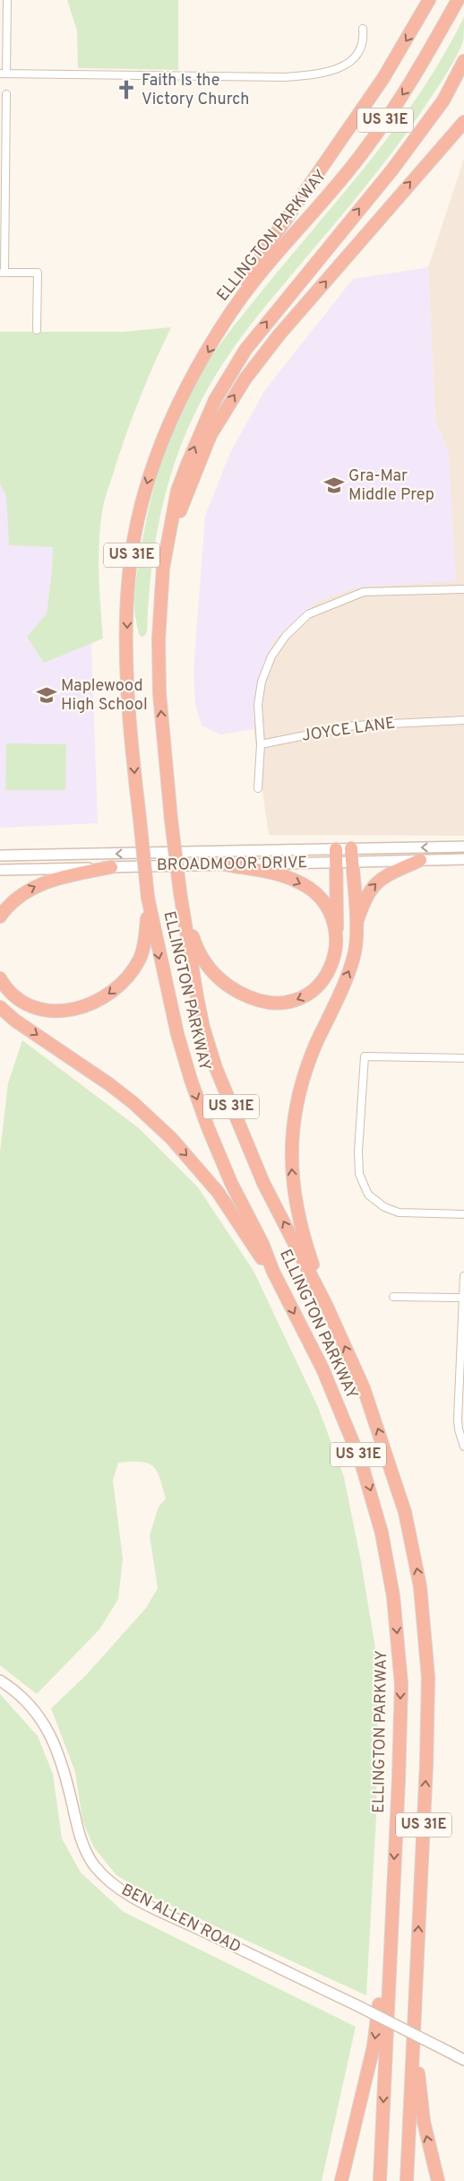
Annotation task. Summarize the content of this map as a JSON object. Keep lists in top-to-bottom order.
{
  "streets": {
    "highway": ["US 31E", "ELLINGTON PARKWAY"],
    "main road": ["BROADMOOR DRIVE", "BEN ALLEN ROAD"],
    "street": ["JOYCE LANE"]
  },
  "crossings": [
    ["US 31E", "ELLINGTON PARKWAY"]
  ],
  "places": {
    "church": ["Faith Is the Victory Church"],
    "school or university": ["Gra-Mar Middle Prep", "Maplewood High School"]
  }
}
